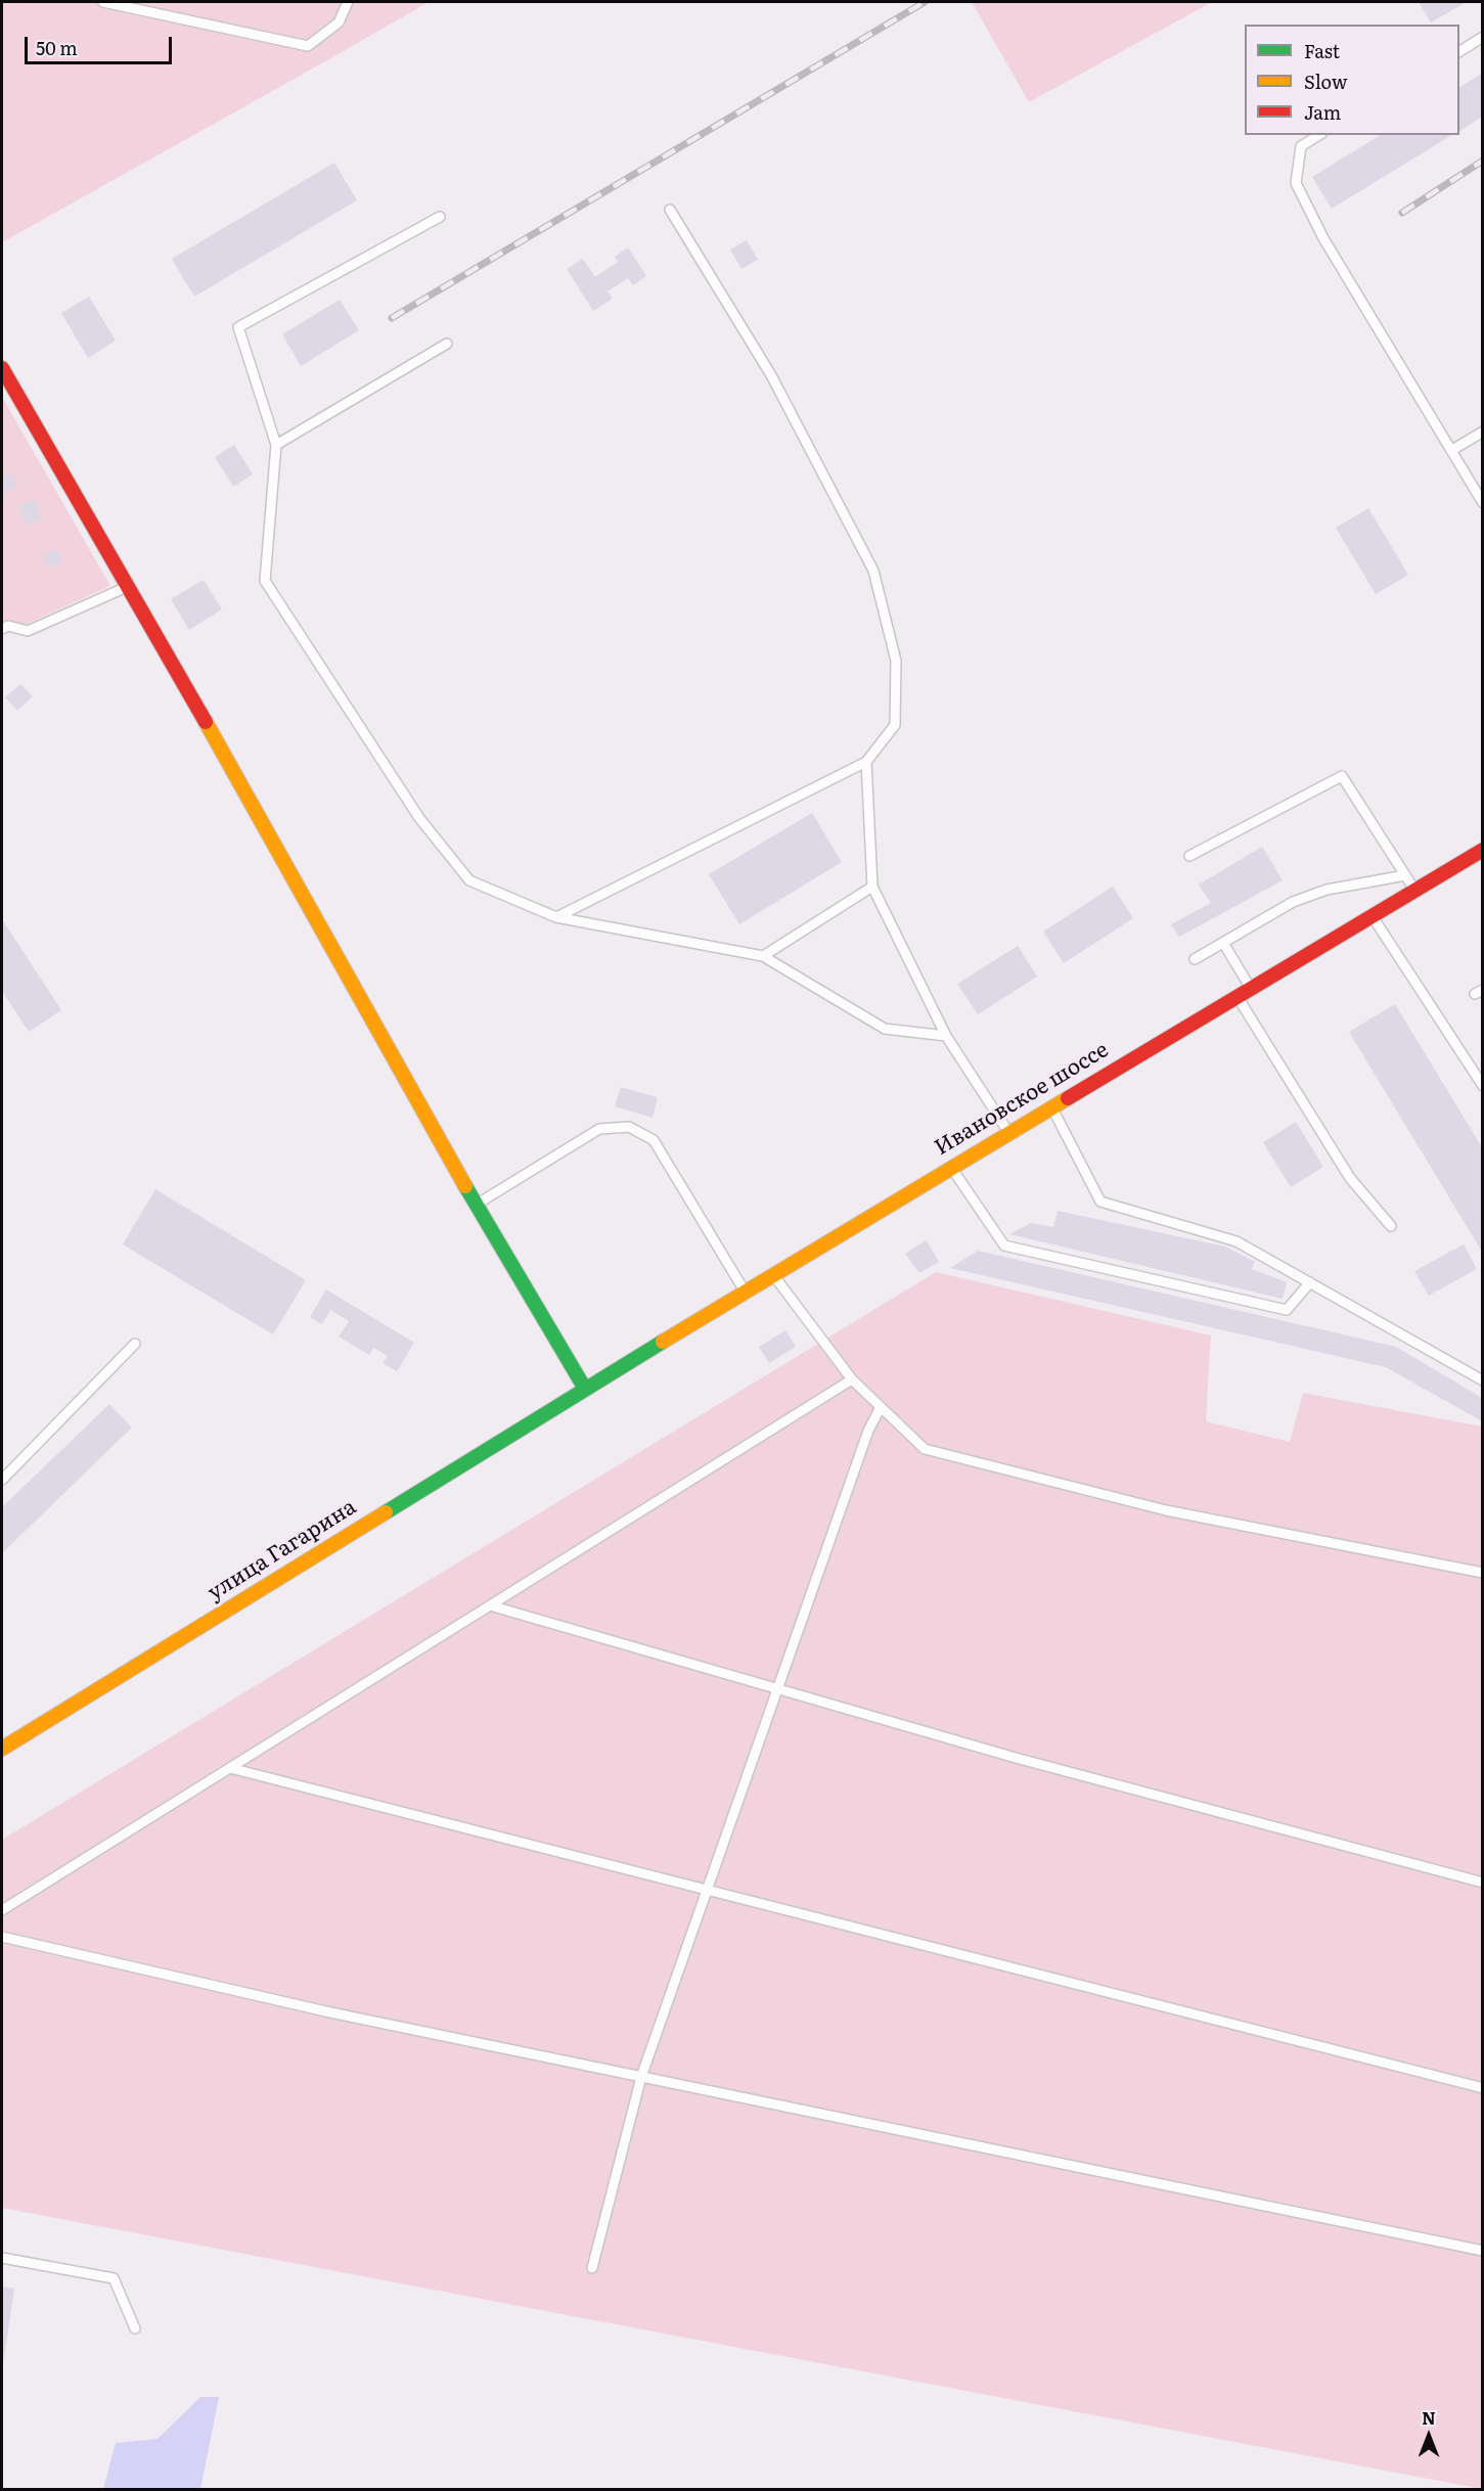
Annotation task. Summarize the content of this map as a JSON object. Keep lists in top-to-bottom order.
{
  "streets": {
    "street": ["Ивановское шоссе", "улица Гагарина"]
  },
  "crossings": [
    ["Ивановское шоссе", "улица Гагарина"]
  ],
  "legend": ["Fast", "Slow", "Jam"],
  "scale_bar": "50 m",
  "north": "top"
}
